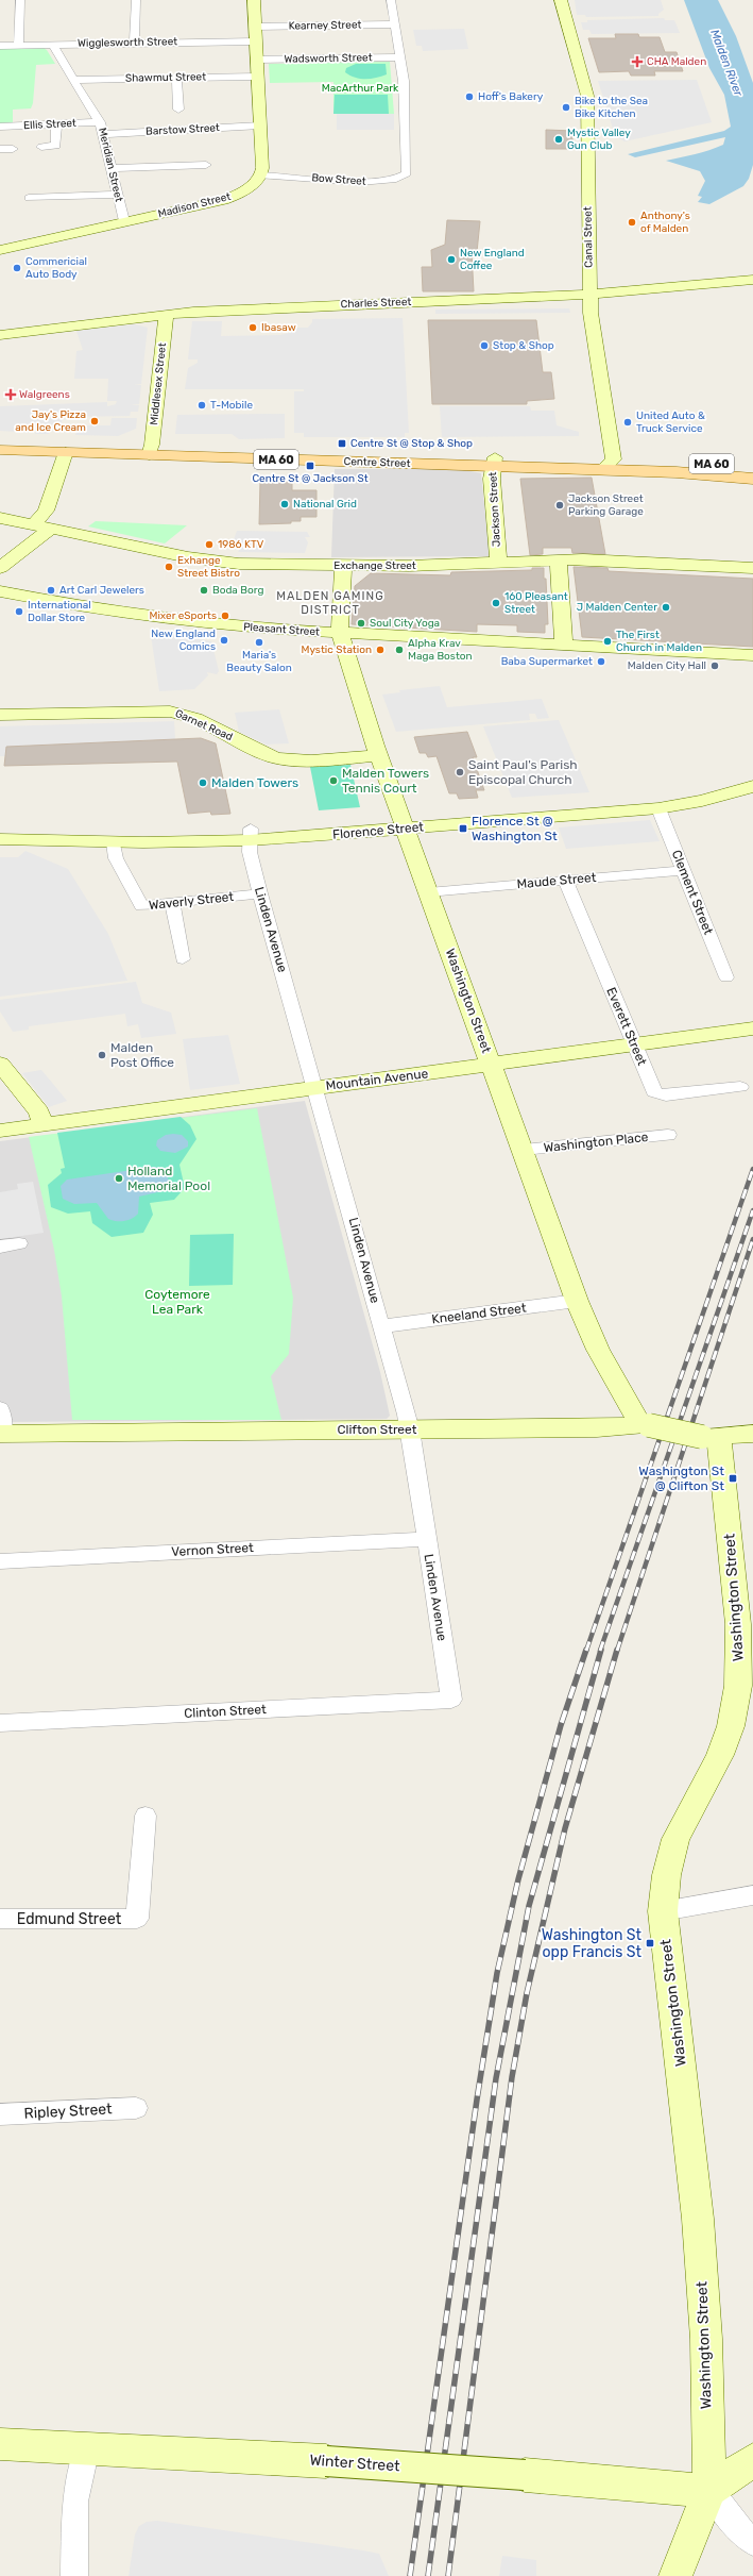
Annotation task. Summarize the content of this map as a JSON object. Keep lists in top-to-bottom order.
{
  "streets": {
    "main road": ["MA 60", "Centre Street"],
    "street": [
      "Kearney Street",
      "Wigglesworth Street",
      "Wadsworth Street",
      "Shawmut Street",
      "Ellis Street",
      "Barstow Street",
      "Meridian Street",
      "Bow Street",
      "Madison Street",
      "Canal Street",
      "Charles Street",
      "Middlesex Street",
      "Jackson Street",
      "Exchange Street",
      "Pleasant Street",
      "Garnet Road",
      "Florence Street",
      "Maude Street",
      "Clement Street",
      "Waverly Street",
      "Linden Avenue",
      "Washington Street",
      "Everett Street",
      "Mountain Avenue",
      "Washington Place",
      "Kneeland Street",
      "Clifton Street",
      "Vernon Street",
      "Clinton Street",
      "Edmund Street",
      "Ripley Street",
      "Winter Street"
    ]
  },
  "crossings": [
    ["Wigglesworth Street", "Meridian Street"],
    ["Wadsworth Street", "Bow Street"],
    ["Shawmut Street", "Meridian Street"],
    ["Ellis Street", "Meridian Street"],
    ["Barstow Street", "Meridian Street"],
    ["Meridian Street", "Madison Street"],
    ["Bow Street", "Madison Street"],
    ["Canal Street", "Charles Street"],
    ["Canal Street", "Centre Street"],
    ["Charles Street", "Middlesex Street"],
    ["Middlesex Street", "Centre Street"],
    ["Centre Street", "Jackson Street"],
    ["Jackson Street", "Exchange Street"],
    ["Exchange Street", "Washington Street"],
    ["Pleasant Street", "Washington Street"],
    ["Garnet Road", "Washington Street"],
    ["Florence Street", "Clement Street"],
    ["Florence Street", "Waverly Street"],
    ["Florence Street", "Linden Avenue"],
    ["Florence Street", "Washington Street"],
    ["Maude Street", "Clement Street"],
    ["Maude Street", "Washington Street"],
    ["Maude Street", "Everett Street"],
    ["Waverly Street", "Linden Avenue"],
    ["Linden Avenue", "Mountain Avenue"],
    ["Linden Avenue", "Kneeland Street"],
    ["Linden Avenue", "Clifton Street"],
    ["Linden Avenue", "Vernon Street"],
    ["Linden Avenue", "Clinton Street"],
    ["Washington Street", "Mountain Avenue"],
    ["Washington Street", "Washington Place"],
    ["Washington Street", "Kneeland Street"],
    ["Washington Street", "Clifton Street"],
    ["Washington Street", "Winter Street"],
    ["Everett Street", "Mountain Avenue"]
  ],
  "districts": ["MALDEN GAMING DISTRICT"],
  "water": ["Malden River"],
  "parks": ["MacArthur Park", "Coytemore Lea Park"],
  "places": {
    "health": ["CHA Malden", "Walgreens"],
    "other": [
      "Hoff's Bakery",
      "Bike to the Sea Bike Kitchen",
      "Mystic Valley Gun Club",
      "Anthony's of Malden",
      "New England Coffee",
      "Commericial Auto Body",
      "Ibasaw",
      "Stop & Shop",
      "T-Mobile",
      "Jay's Pizza and Ice Cream",
      "United Auto & Truck Service",
      "National Grid",
      "Jackson Street Parking Garage",
      "1986 KTV",
      "Exhange Street Bistro",
      "Art Carl Jewelers",
      "Boda Borg",
      "160 Pleasant Street",
      "J Malden Center",
      "International Dollar Store",
      "Mixer eSports",
      "Soul City Yoga",
      "New England Comics",
      "The First Church in Malden",
      "Maria's Beauty Salon",
      "Mystic Station",
      "Alpha Krav Maga Boston",
      "Baba Supermarket",
      "Malden City Hall",
      "Saint Paul's Parish Episcopal Church",
      "Malden Towers Tennis Court",
      "Malden Towers",
      "Malden Post Office",
      "Holland Memorial Pool"
    ],
    "transit": [
      "Centre St @ Stop & Shop",
      "Centre St @ Jackson St",
      "Florence St @ Washington St",
      "Washington St @ Clifton St",
      "Washington St opp Francis St"
    ]
  }
}
